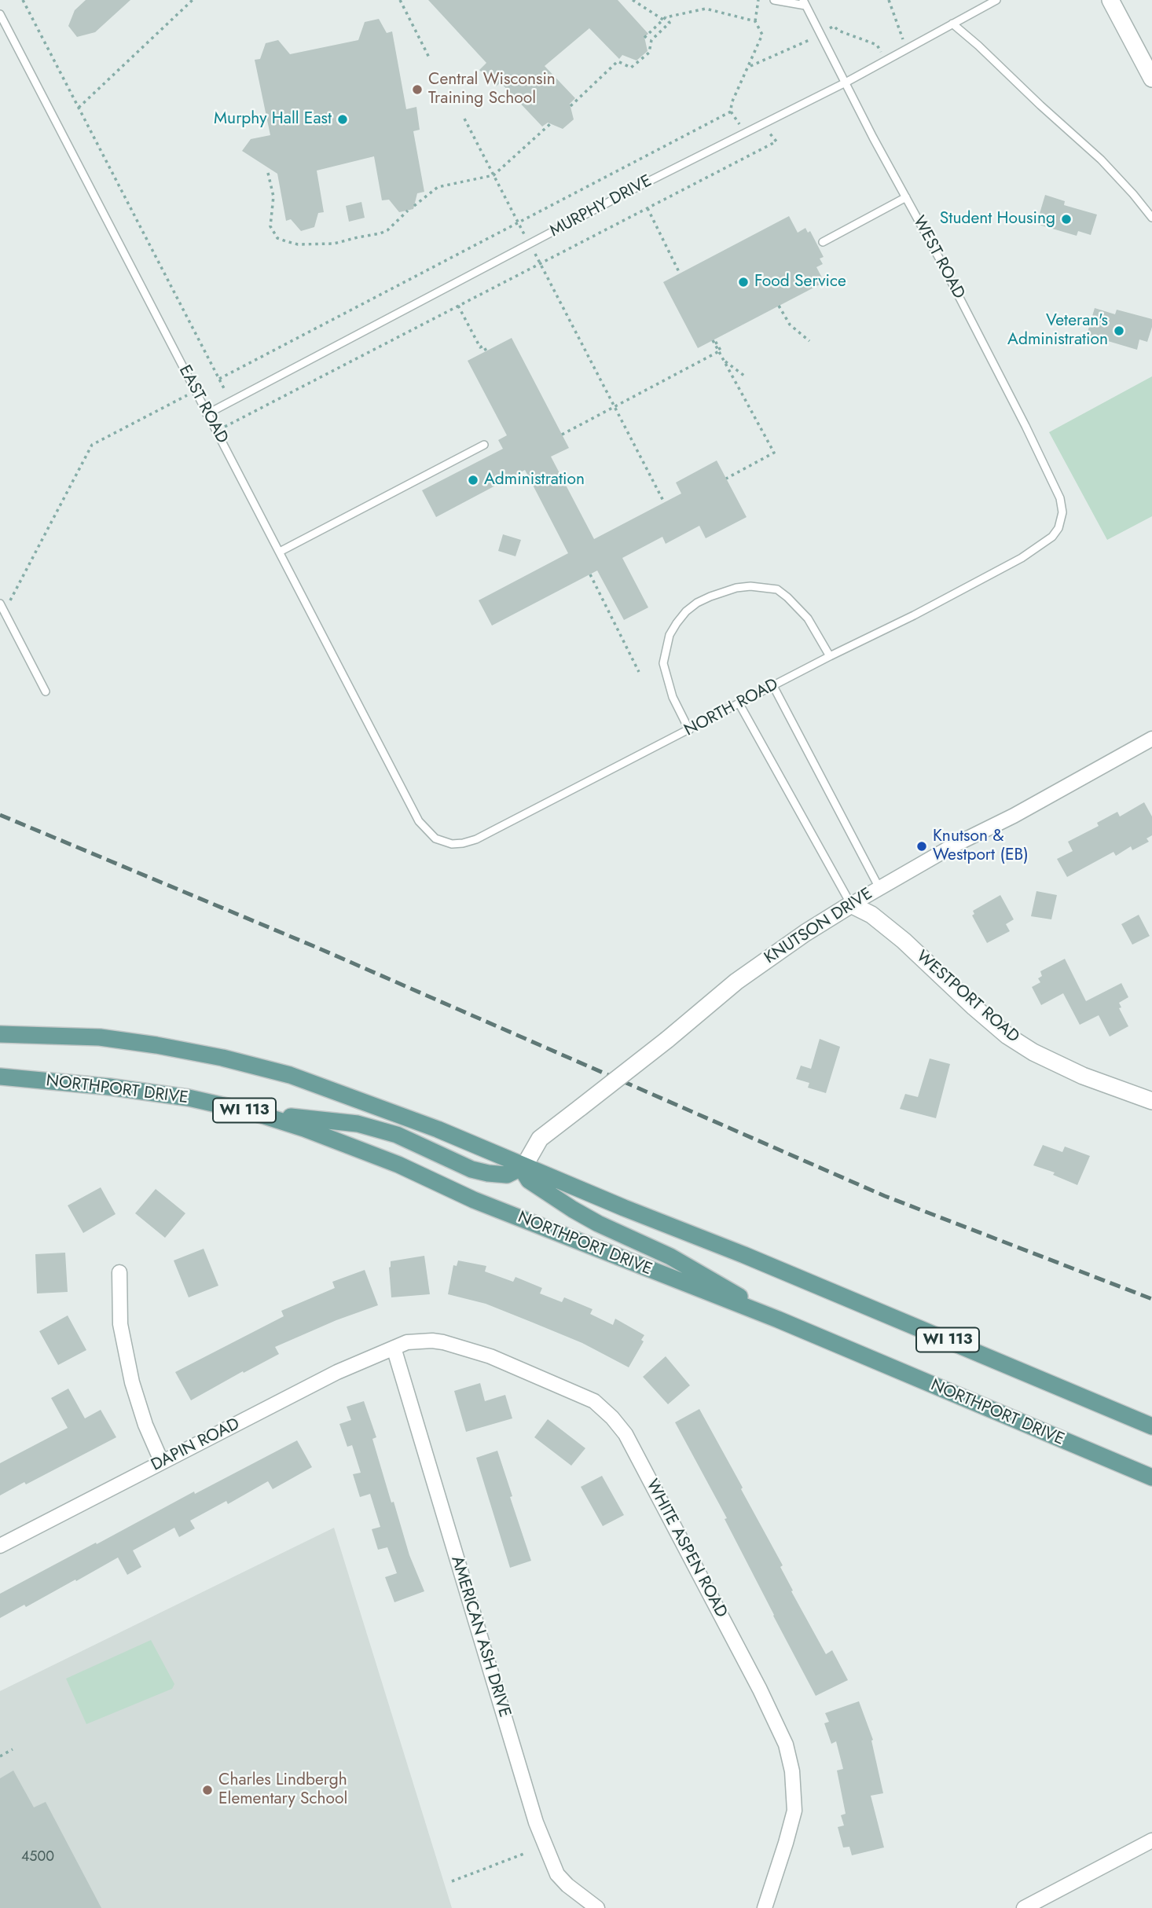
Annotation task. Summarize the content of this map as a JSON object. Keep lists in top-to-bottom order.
{
  "streets": {
    "main road": ["NORTHPORT DRIVE", "WI 113"],
    "street": [
      "KNUTSON DRIVE",
      "WESTPORT ROAD",
      "DAPIN ROAD",
      "WHITE ASPEN ROAD",
      "AMERICAN ASH DRIVE"
    ],
    "lane": [
      "MURPHY DRIVE",
      "WEST ROAD",
      "EAST ROAD",
      "NORTH ROAD"
    ]
  },
  "crossings": [
    ["MURPHY DRIVE", "WEST ROAD"],
    ["MURPHY DRIVE", "EAST ROAD"],
    ["WEST ROAD", "NORTH ROAD"],
    ["EAST ROAD", "NORTH ROAD"],
    ["KNUTSON DRIVE", "WESTPORT ROAD"],
    ["KNUTSON DRIVE", "WI 113"],
    ["DAPIN ROAD", "WHITE ASPEN ROAD"],
    ["DAPIN ROAD", "AMERICAN ASH DRIVE"],
    ["WHITE ASPEN ROAD", "AMERICAN ASH DRIVE"]
  ],
  "places": [
    "Central Wisconsin Training School",
    "Murphy Hall East",
    "Student Housing",
    "Food Service",
    "Veteran's Administration",
    "Administration",
    "Knutson & Westport (EB)",
    "Charles Lindbergh Elementary School"
  ],
  "house_numbers": ["4500"]
}
